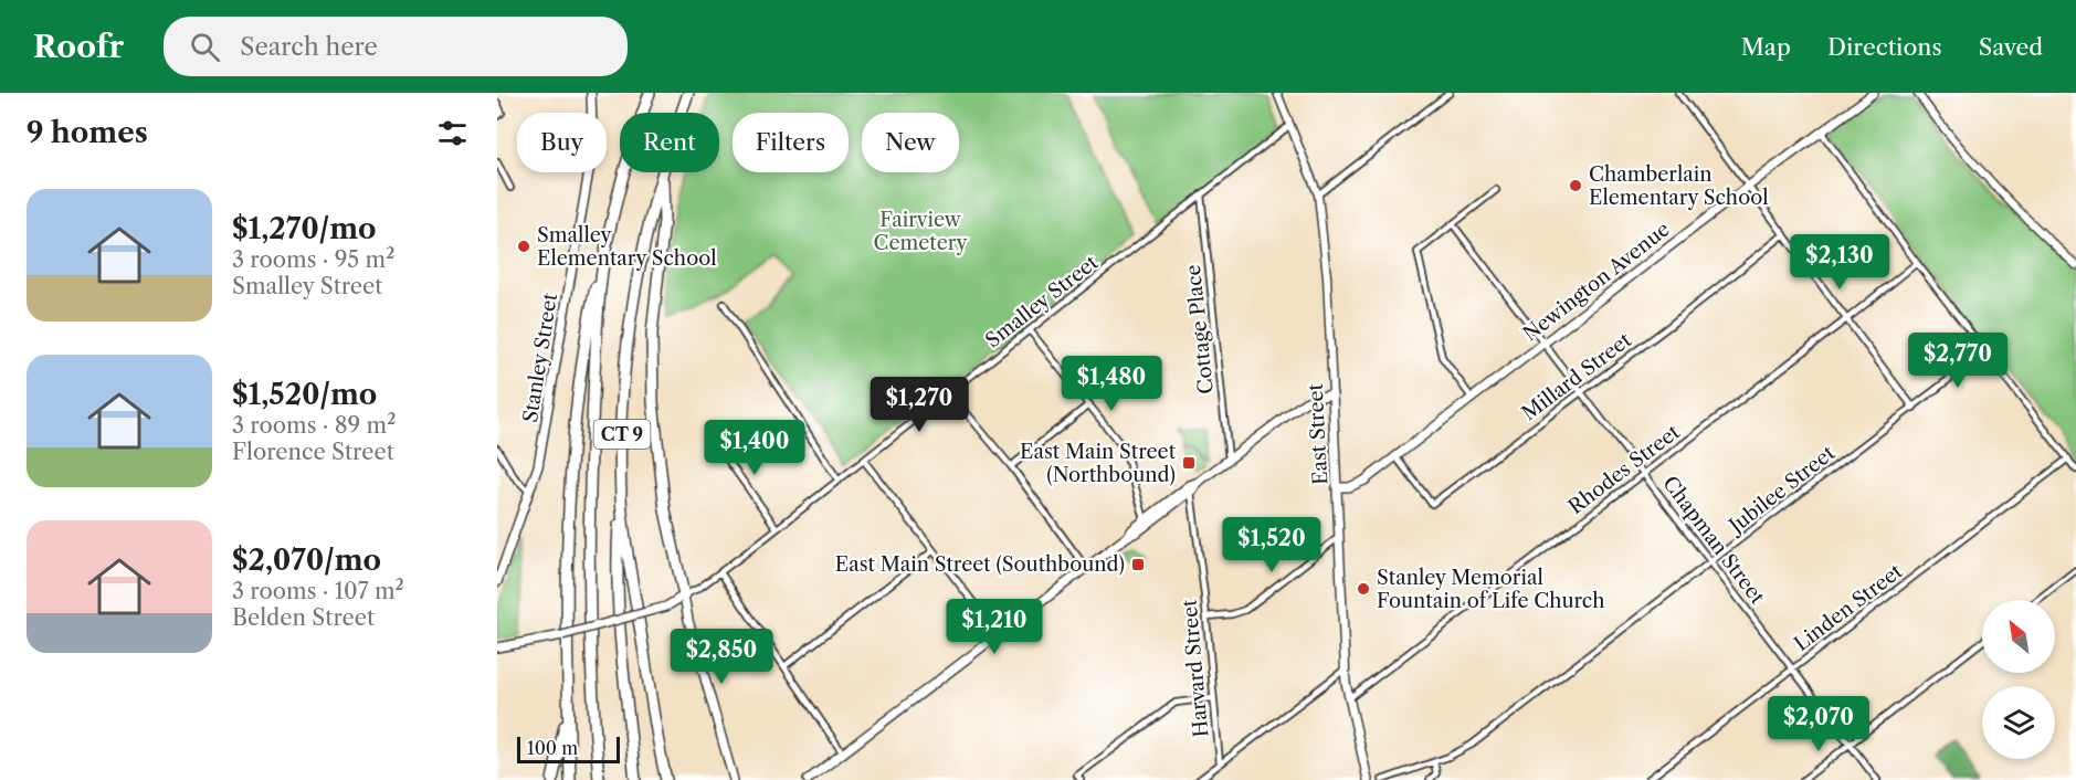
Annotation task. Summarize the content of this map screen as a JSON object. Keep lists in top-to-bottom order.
{
  "streets": {
    "highway": ["CT 9"],
    "main road": ["Newington Avenue", "Stanley Street", "East Street"],
    "street": [
      "Smalley Street",
      "Cottage Place",
      "Millard Street",
      "Rhodes Street",
      "Jubilee Street",
      "Chapman Street",
      "Linden Street",
      "Harvard Street"
    ]
  },
  "crossings": [
    ["Newington Avenue", "Millard Street"],
    ["Newington Avenue", "East Street"],
    ["Newington Avenue", "Chapman Street"],
    ["Smalley Street", "Cottage Place"],
    ["Smalley Street", "East Street"],
    ["Millard Street", "Chapman Street"],
    ["East Street", "Rhodes Street"],
    ["Rhodes Street", "Chapman Street"],
    ["Jubilee Street", "Chapman Street"],
    ["Chapman Street", "Linden Street"]
  ],
  "parks": ["Fairview Cemetery"],
  "places": {
    "other": ["Chamberlain Elementary School", "Smalley Elementary School", "Stanley Memorial Fountain of Life Church"],
    "transit": ["East Main Street (Northbound)", "East Main Street (Southbound)"]
  },
  "scale_bar": "100 m",
  "north": "top left",
  "page": {
    "header": "Roofr",
    "search": "Search here",
    "nav": ["Map", "Directions", "Saved"],
    "heading": "9 homes",
    "chip": [
      "Buy",
      "Rent",
      "Filters",
      "New"
    ],
    "list": [
      {
        "name": "$1,270/mo",
        "note": "3 rooms · 95 m² · Smalley Street"
      },
      {
        "name": "$1,520/mo",
        "note": "3 rooms · 89 m² · Florence Street"
      },
      {
        "name": "$2,070/mo",
        "note": "3 rooms · 107 m² · Belden Street"
      }
    ],
    "price": [
      "$2,130",
      "$2,770",
      "$1,480",
      "$1,270",
      "$1,400",
      "$1,520",
      "$1,210",
      "$2,850",
      "$2,070"
    ],
    "scale": "100 m"
  }
}
